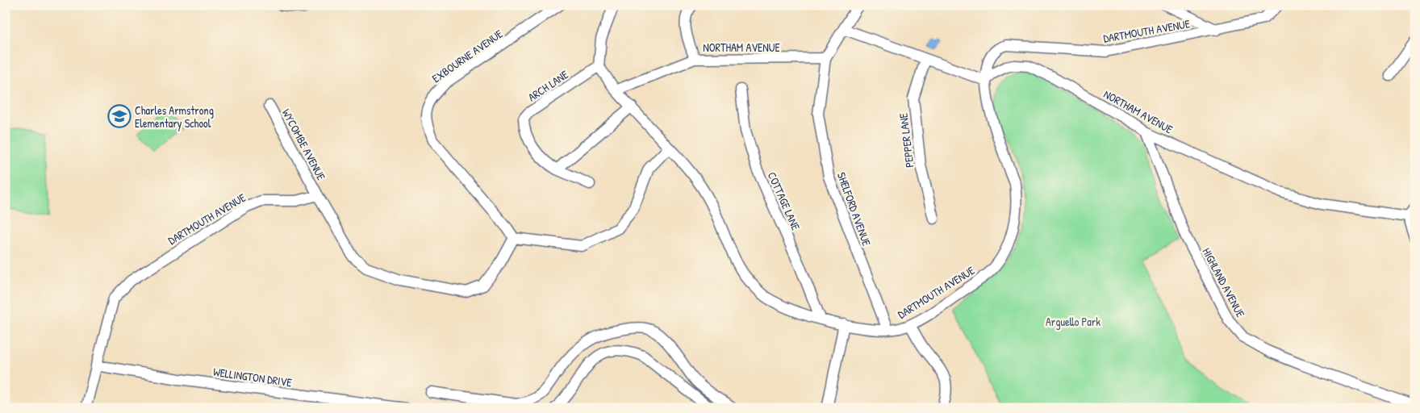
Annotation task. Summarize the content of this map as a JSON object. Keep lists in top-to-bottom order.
{
  "streets": {
    "street": [
      "DARTMOUTH AVENUE",
      "NORTHAM AVENUE",
      "EXBOURNE AVENUE",
      "ARCH LANE",
      "PEPPER LANE",
      "WYCOMBE AVENUE",
      "COTTAGE LANE",
      "SHELFORD AVENUE",
      "HIGHLAND AVENUE",
      "WELLINGTON DRIVE"
    ]
  },
  "crossings": [
    ["DARTMOUTH AVENUE", "NORTHAM AVENUE"],
    ["DARTMOUTH AVENUE", "WYCOMBE AVENUE"],
    ["DARTMOUTH AVENUE", "COTTAGE LANE"],
    ["DARTMOUTH AVENUE", "SHELFORD AVENUE"],
    ["DARTMOUTH AVENUE", "WELLINGTON DRIVE"],
    ["NORTHAM AVENUE", "SHELFORD AVENUE"],
    ["NORTHAM AVENUE", "HIGHLAND AVENUE"]
  ],
  "parks": ["Arguello Park"],
  "places": {
    "school or university": ["Charles Armstrong Elementary School"]
  }
}
